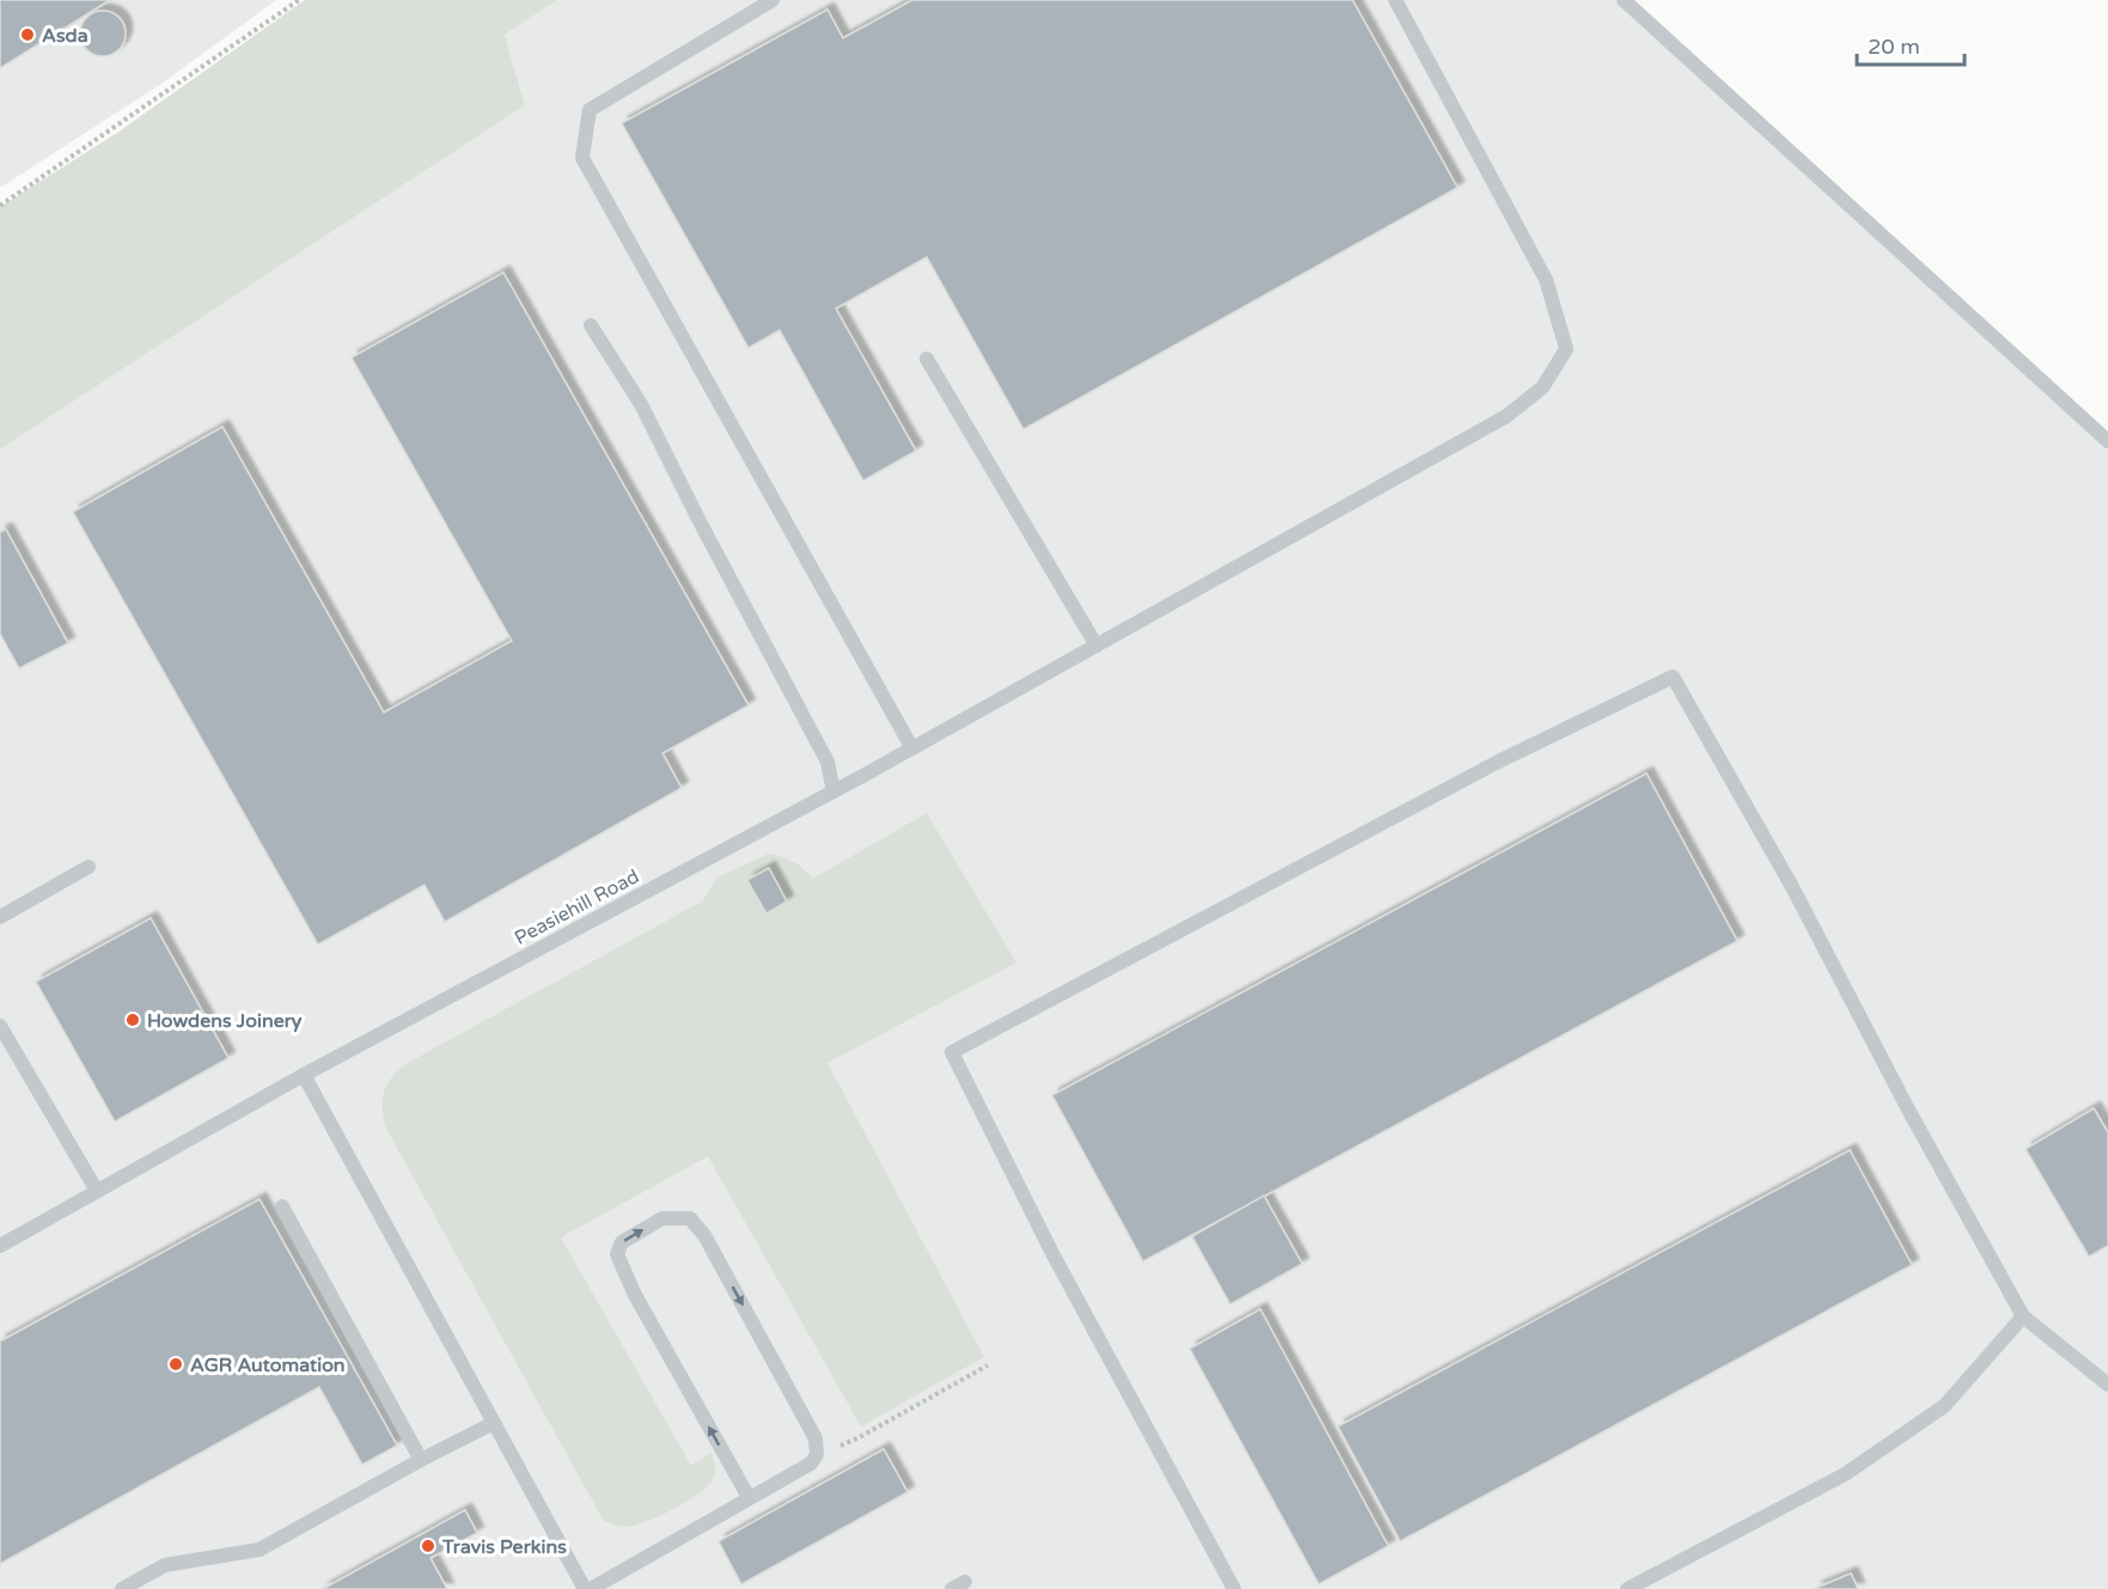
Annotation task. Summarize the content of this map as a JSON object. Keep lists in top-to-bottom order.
{
  "streets": {
    "lane": ["Peasiehill Road"]
  },
  "places": [
    "Asda",
    "Howdens Joinery",
    "AGR Automation",
    "Travis Perkins"
  ],
  "scale_bar": "20 m"
}
